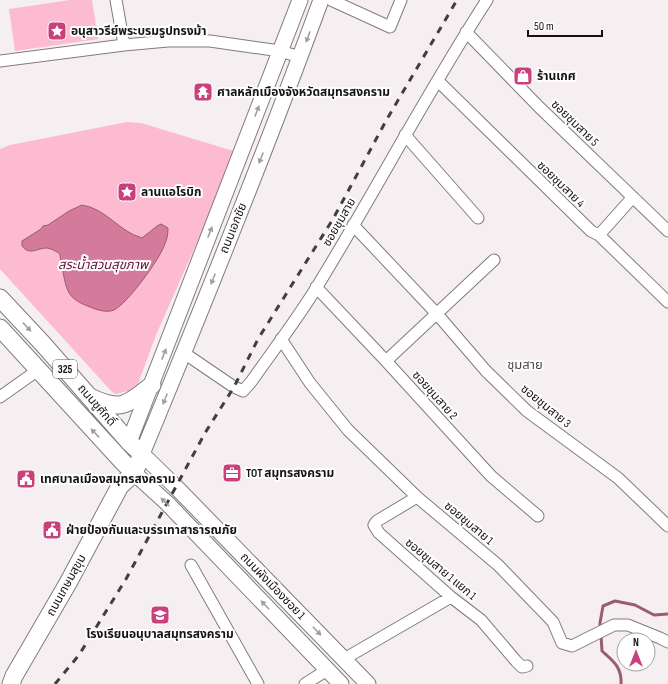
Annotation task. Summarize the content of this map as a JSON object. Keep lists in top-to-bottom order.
{
  "streets": {
    "main road": [
      "ถนนเอกชัย",
      "325",
      "ถนนชูศักดิ์",
      "ถนนเกษมสุขุม",
      "ถนนผังเมืองซอย 1"
    ],
    "street": [
      "ซอยชุมสาย 5",
      "ซอยชุมสาย 4",
      "ซอยชุมสาย",
      "ซอยชุมสาย 2",
      "ซอยชุมสาย 3",
      "ซอยชุมสาย 1",
      "ซอยชุมสาย 1 แยก 1"
    ]
  },
  "crossings": [
    ["ซอยชุมสาย 5", "ซอยชุมสาย"],
    ["ซอยชุมสาย 4", "ซอยชุมสาย"],
    ["ซอยชุมสาย", "ถนนเอกชัย"],
    ["ซอยชุมสาย", "ซอยชุมสาย 2"],
    ["ซอยชุมสาย", "ซอยชุมสาย 3"],
    ["ซอยชุมสาย", "ซอยชุมสาย 1"],
    ["ถนนเอกชัย", "ถนนชูศักดิ์"],
    ["ถนนเอกชัย", "ถนนผังเมืองซอย 1"],
    ["ถนนชูศักดิ์", "ถนนเกษมสุขุม"],
    ["ถนนชูศักดิ์", "ถนนผังเมืองซอย 1"],
    ["ซอยชุมสาย 1", "ซอยชุมสาย 1 แยก 1"],
    ["ถนนเกษมสุขุม", "ถนนผังเมืองซอย 1"]
  ],
  "districts": ["ชุมสาย"],
  "water": ["สระน้ำสวนสุขภาพ"],
  "places": {
    "place": ["อนุสาวรีย์พระบรมรูปทรงม้า", "ลานแอโรบิก"],
    "shop": ["ร้านเกศ"],
    "temple": ["ศาลหลักเมืองจังหวัดสมุทรสงคราม"],
    "office": ["TOT สมุทรสงคราม"],
    "public building": ["เทศบาลเมืองสมุทรสงคราม", "ฝ่ายป้องกันและบรรเทาสาธารณภัย"],
    "school or university": ["โรงเรียนอนุบาลสมุทรสงคราม"]
  },
  "scale_bar": "50 m",
  "north": "top"
}
